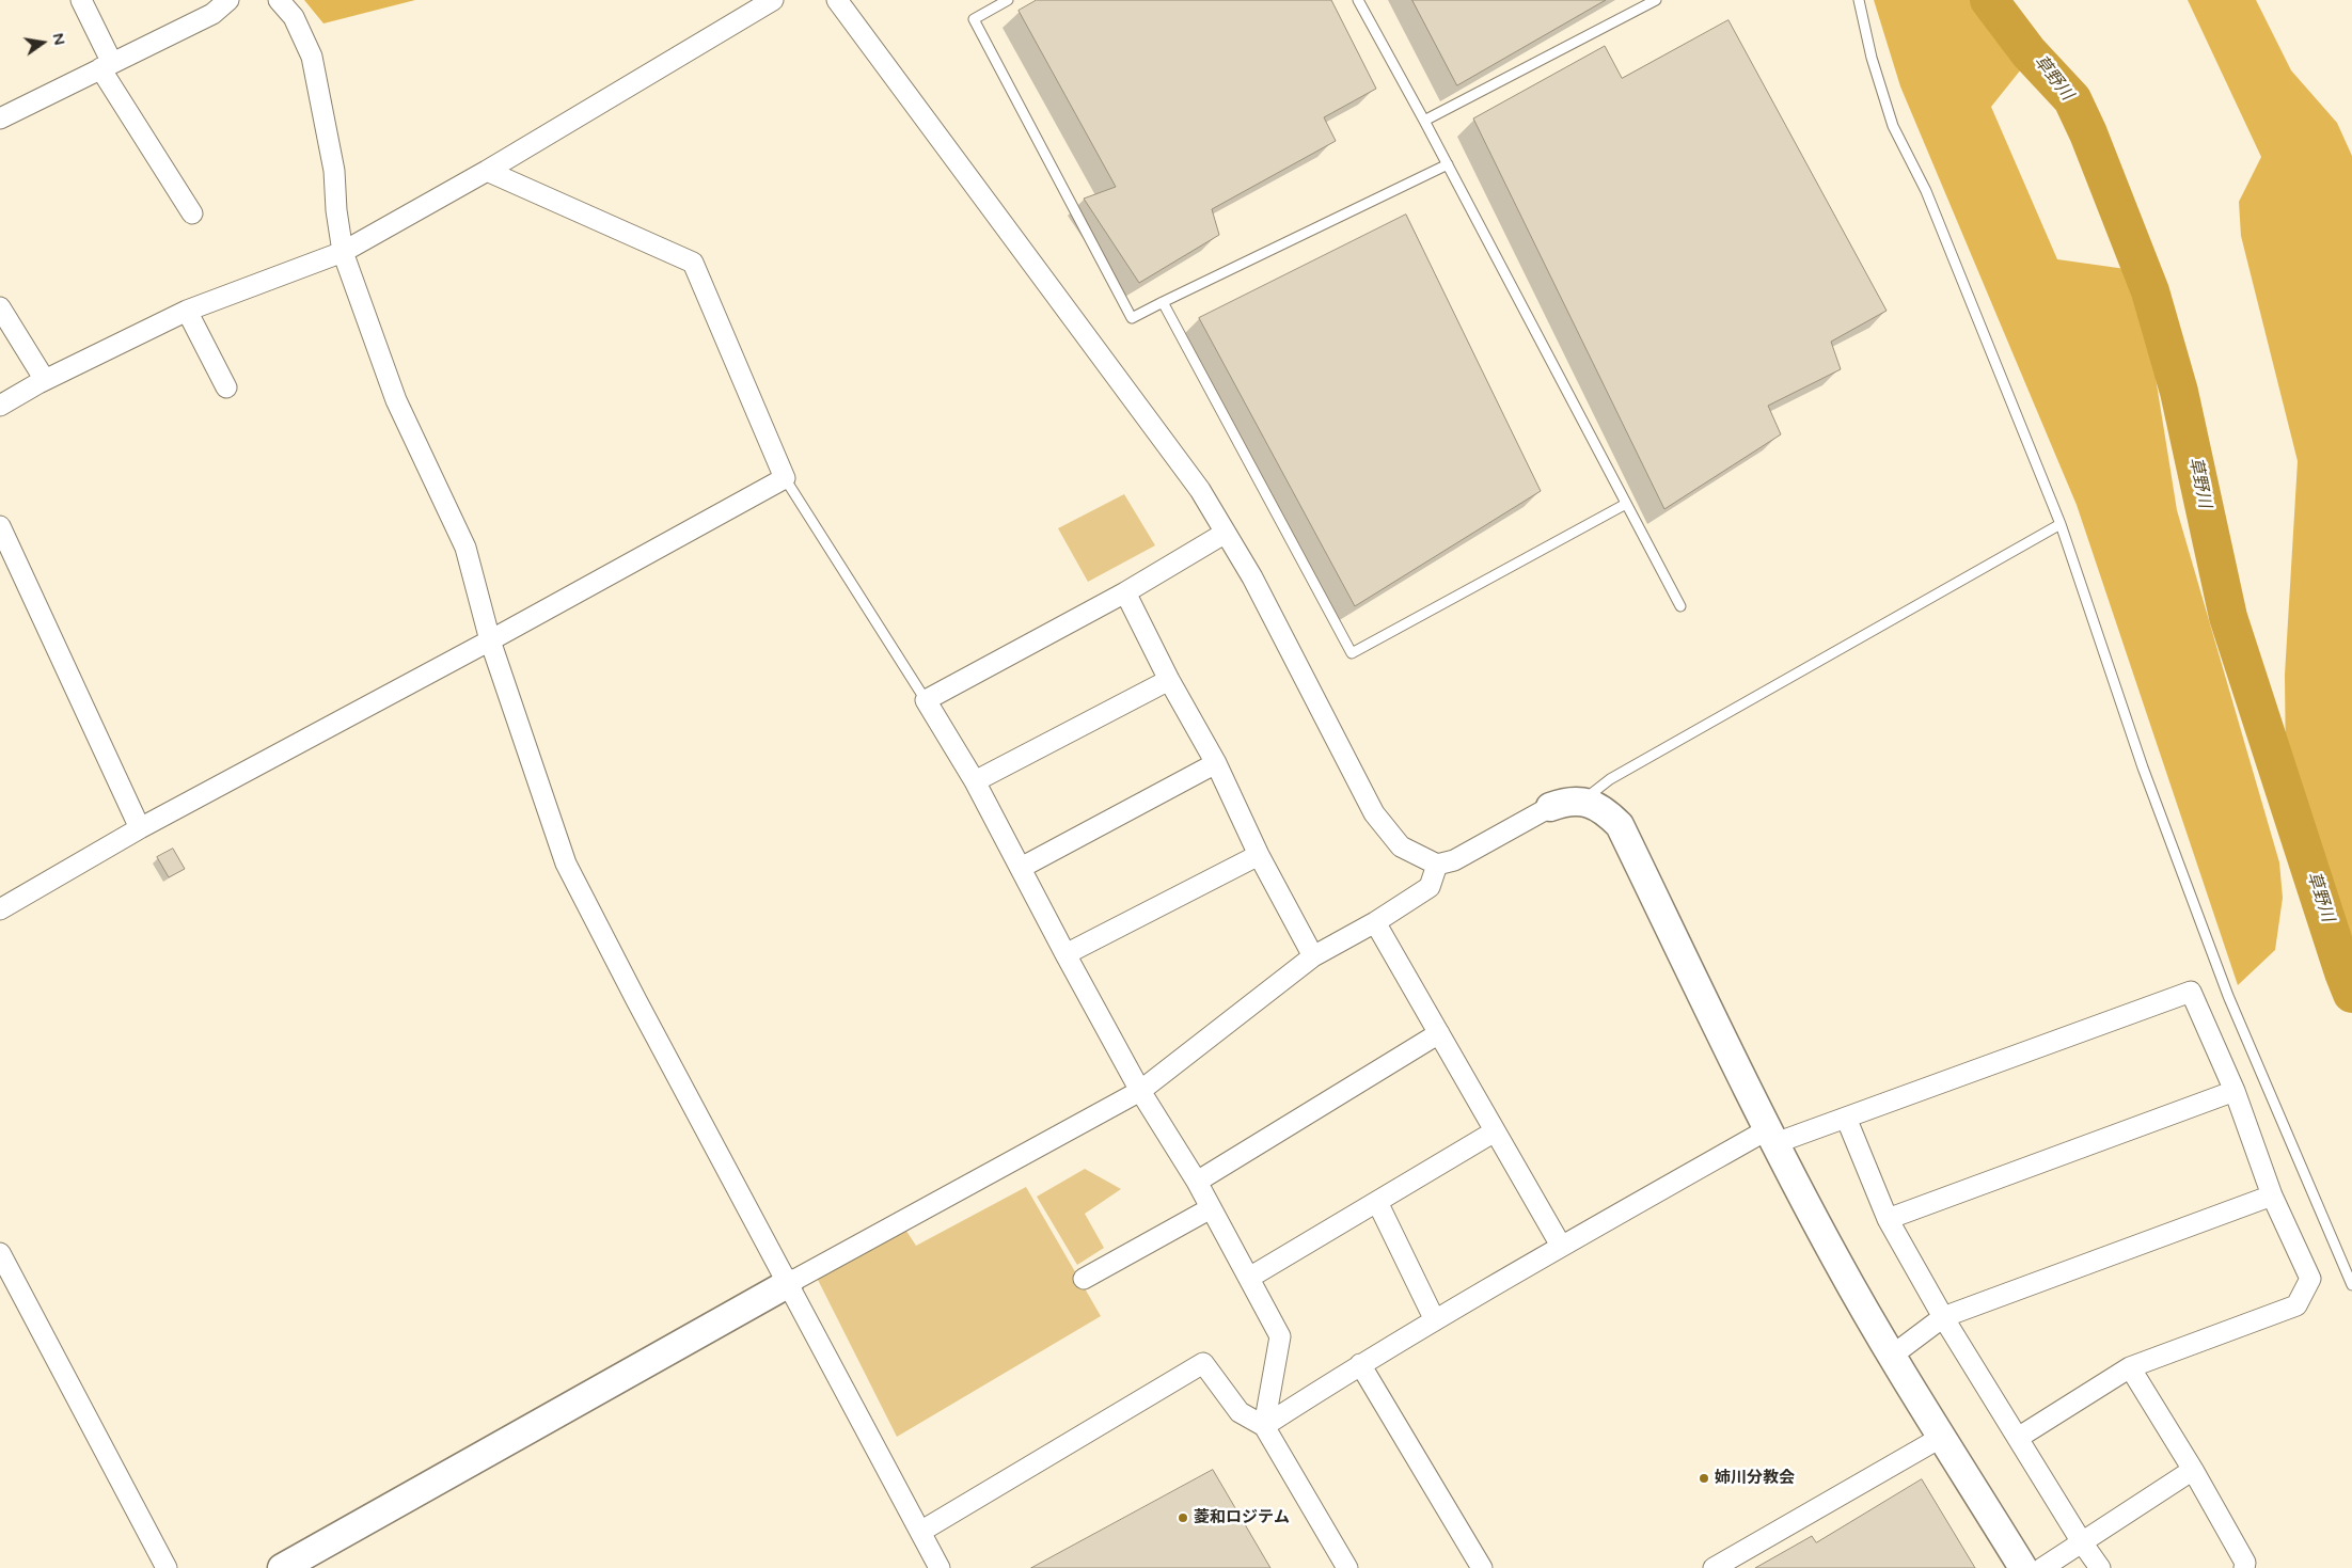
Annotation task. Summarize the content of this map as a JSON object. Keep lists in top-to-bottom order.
{
  "water": ["草野川"],
  "places": ["姉川分教会", "菱和ロジテム"],
  "north": "right"
}
